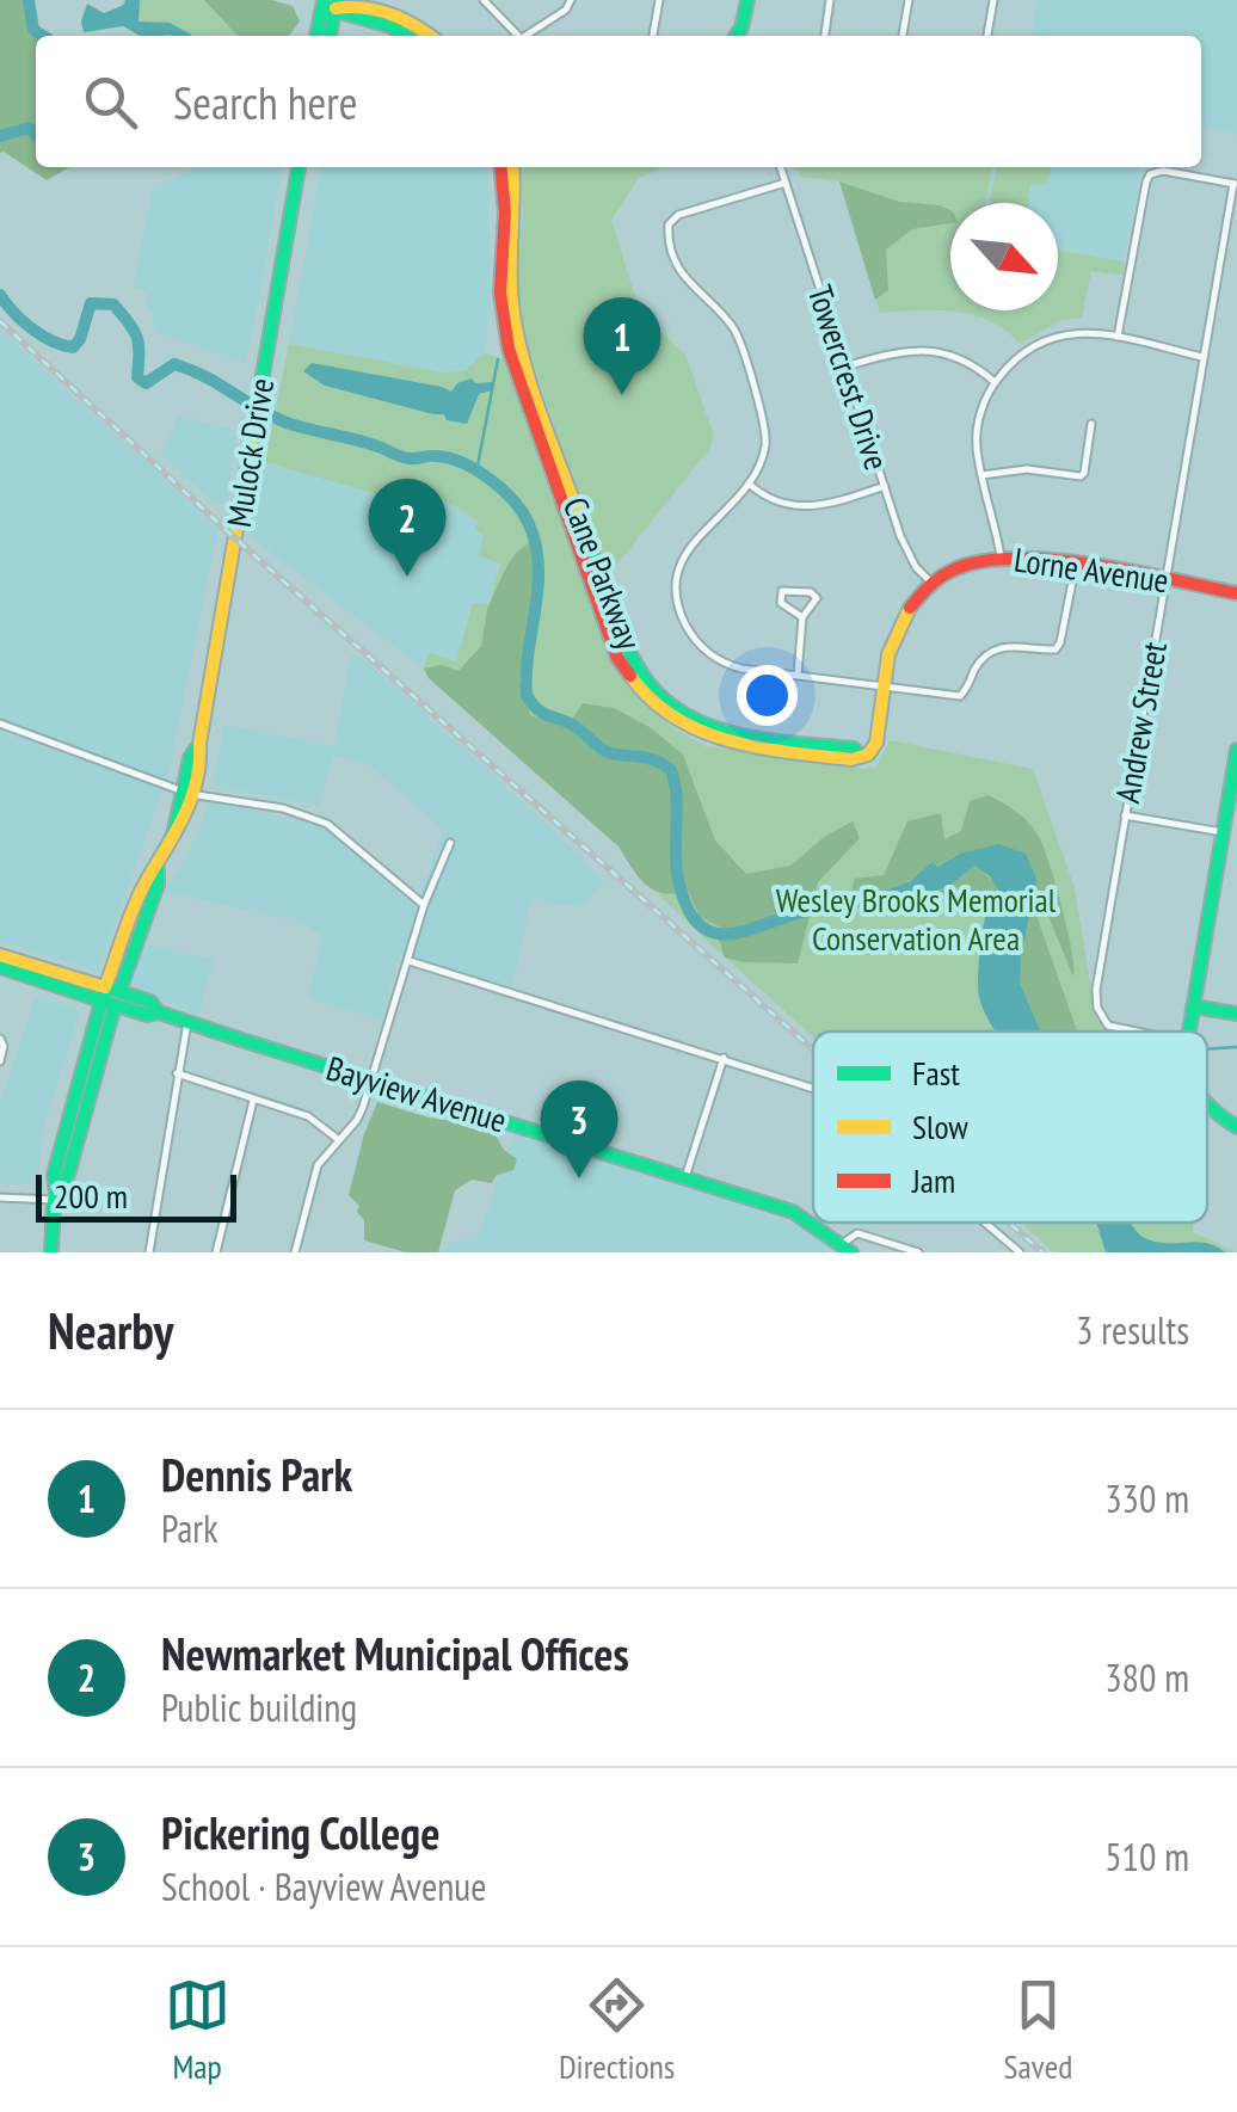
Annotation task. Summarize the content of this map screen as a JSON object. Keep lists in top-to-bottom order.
{
  "streets": {
    "main road": [
      "Mulock Drive",
      "Lorne Avenue",
      "Cane Parkway",
      "Bayview Avenue"
    ],
    "street": ["Towercrest Drive", "Andrew Street"]
  },
  "crossings": [
    ["Towercrest Drive", "Lorne Avenue"],
    ["Mulock Drive", "Bayview Avenue"],
    ["Lorne Avenue", "Cane Parkway"],
    ["Lorne Avenue", "Andrew Street"]
  ],
  "parks": ["Wesley Brooks Memorial Conservation Area"],
  "legend": ["Fast", "Slow", "Jam"],
  "scale_bar": "200 m",
  "north": "bottom right",
  "page": {
    "search": "Search here",
    "pins": ["1", "2", "3"],
    "scale": "200 m",
    "heading": ["Nearby", "3 results"],
    "list": [
      {
        "mark": "1",
        "name": "Dennis Park",
        "note": "Park",
        "value": "330 m"
      },
      {
        "mark": "2",
        "name": "Newmarket Municipal Offices",
        "note": "Public building",
        "value": "380 m"
      },
      {
        "mark": "3",
        "name": "Pickering College",
        "note": "School · Bayview Avenue",
        "value": "510 m"
      }
    ],
    "nav": ["Map", "Directions", "Saved"]
  }
}
